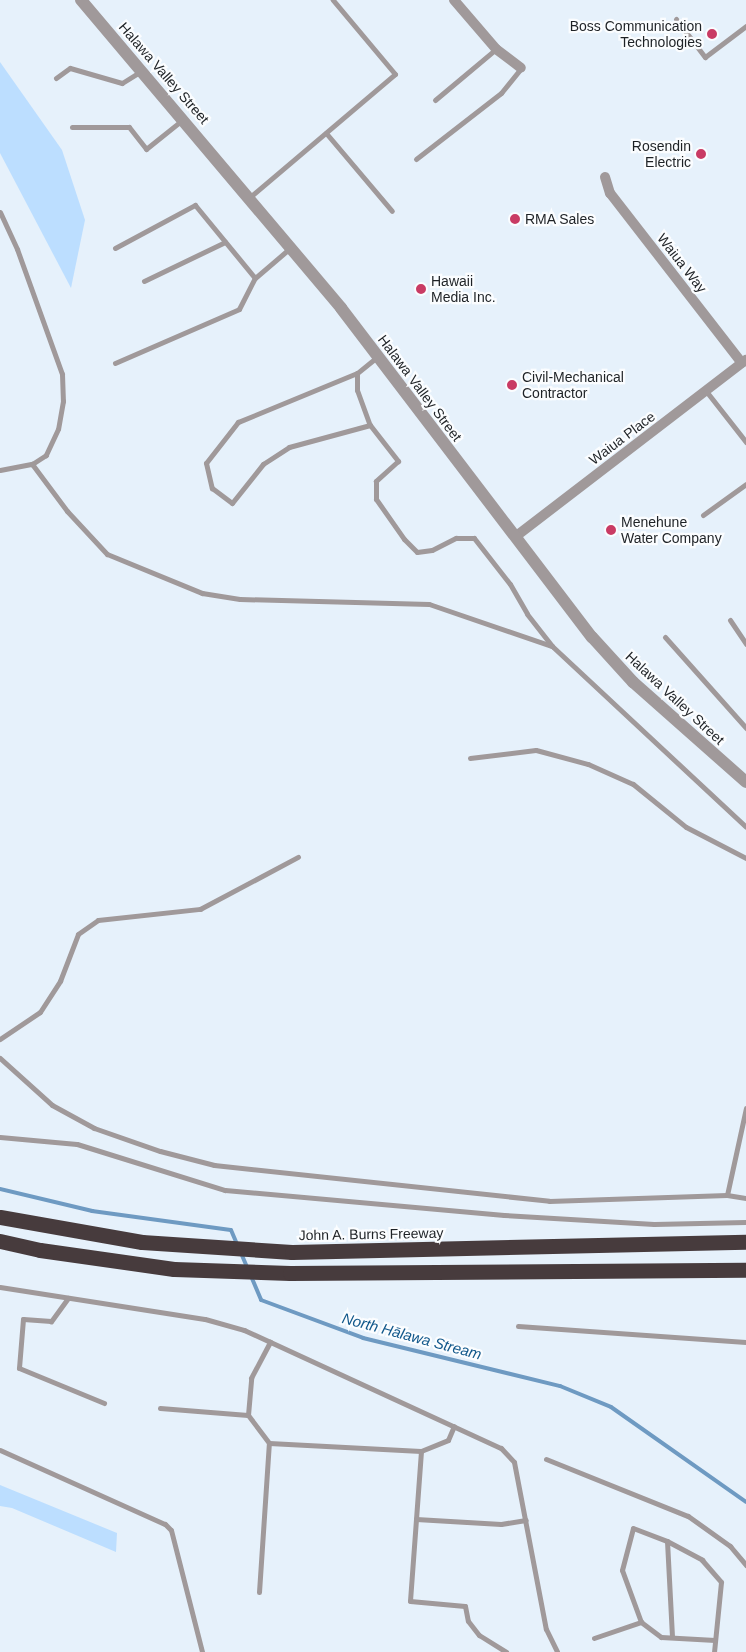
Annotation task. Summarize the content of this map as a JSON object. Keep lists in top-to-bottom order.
{
  "streets": {
    "highway": ["John A. Burns Freeway"],
    "street": ["Halawa Valley Street", "Waiua Way", "Waiua Place"]
  },
  "crossings": [
    ["Halawa Valley Street", "Waiua Place"],
    ["Waiua Way", "Waiua Place"]
  ],
  "water": ["North Hālawa Stream"],
  "places": [
    "Boss Communication Technologies",
    "Rosendin Electric",
    "RMA Sales",
    "Hawaii Media Inc.",
    "Civil-Mechanical Contractor",
    "Menehune Water Company"
  ]
}
